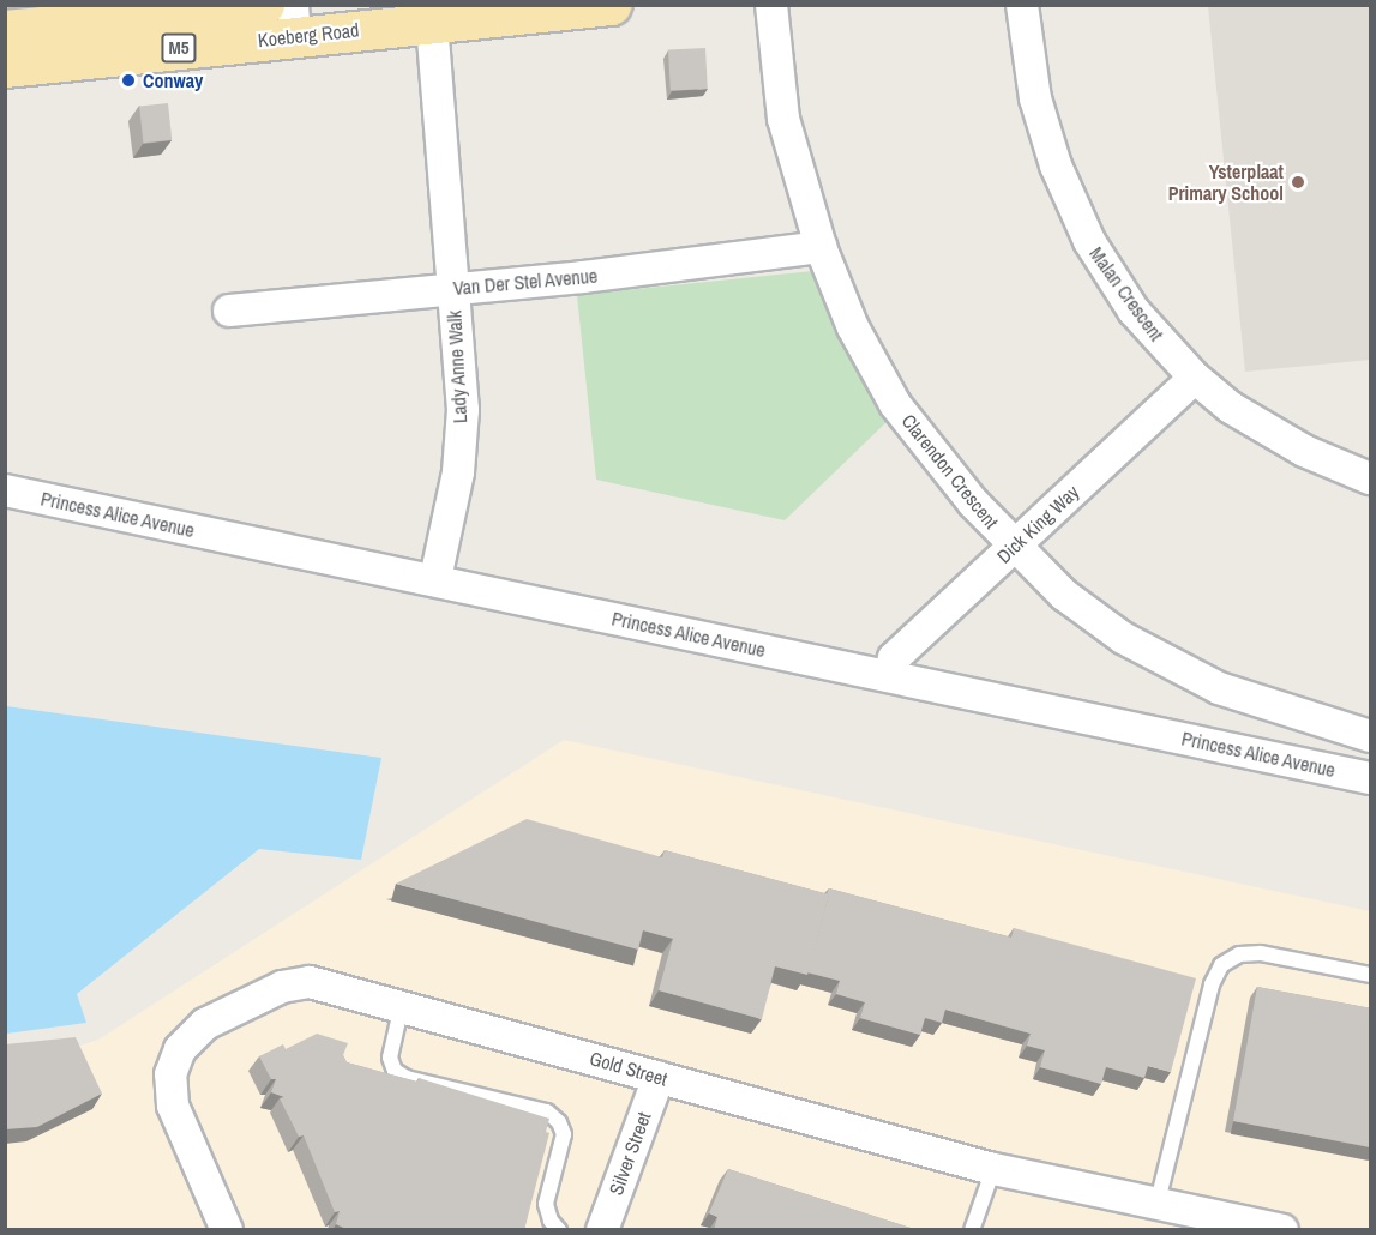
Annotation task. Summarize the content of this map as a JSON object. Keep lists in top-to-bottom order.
{
  "streets": {
    "main road": ["Koeberg Road", "M5"],
    "street": [
      "Van Der Stel Avenue",
      "Malan Crescent",
      "Lady Anne Walk",
      "Clarendon Crescent",
      "Princess Alice Avenue",
      "Dick King Way",
      "Gold Street",
      "Silver Street"
    ]
  },
  "crossings": [
    ["Koeberg Road", "Lady Anne Walk"],
    ["Van Der Stel Avenue", "Lady Anne Walk"],
    ["Van Der Stel Avenue", "Clarendon Crescent"],
    ["Malan Crescent", "Dick King Way"],
    ["Lady Anne Walk", "Princess Alice Avenue"],
    ["Clarendon Crescent", "Dick King Way"],
    ["Princess Alice Avenue", "Dick King Way"],
    ["Gold Street", "Silver Street"]
  ],
  "places": ["Conway", "Ysterplaat Primary School"]
}
